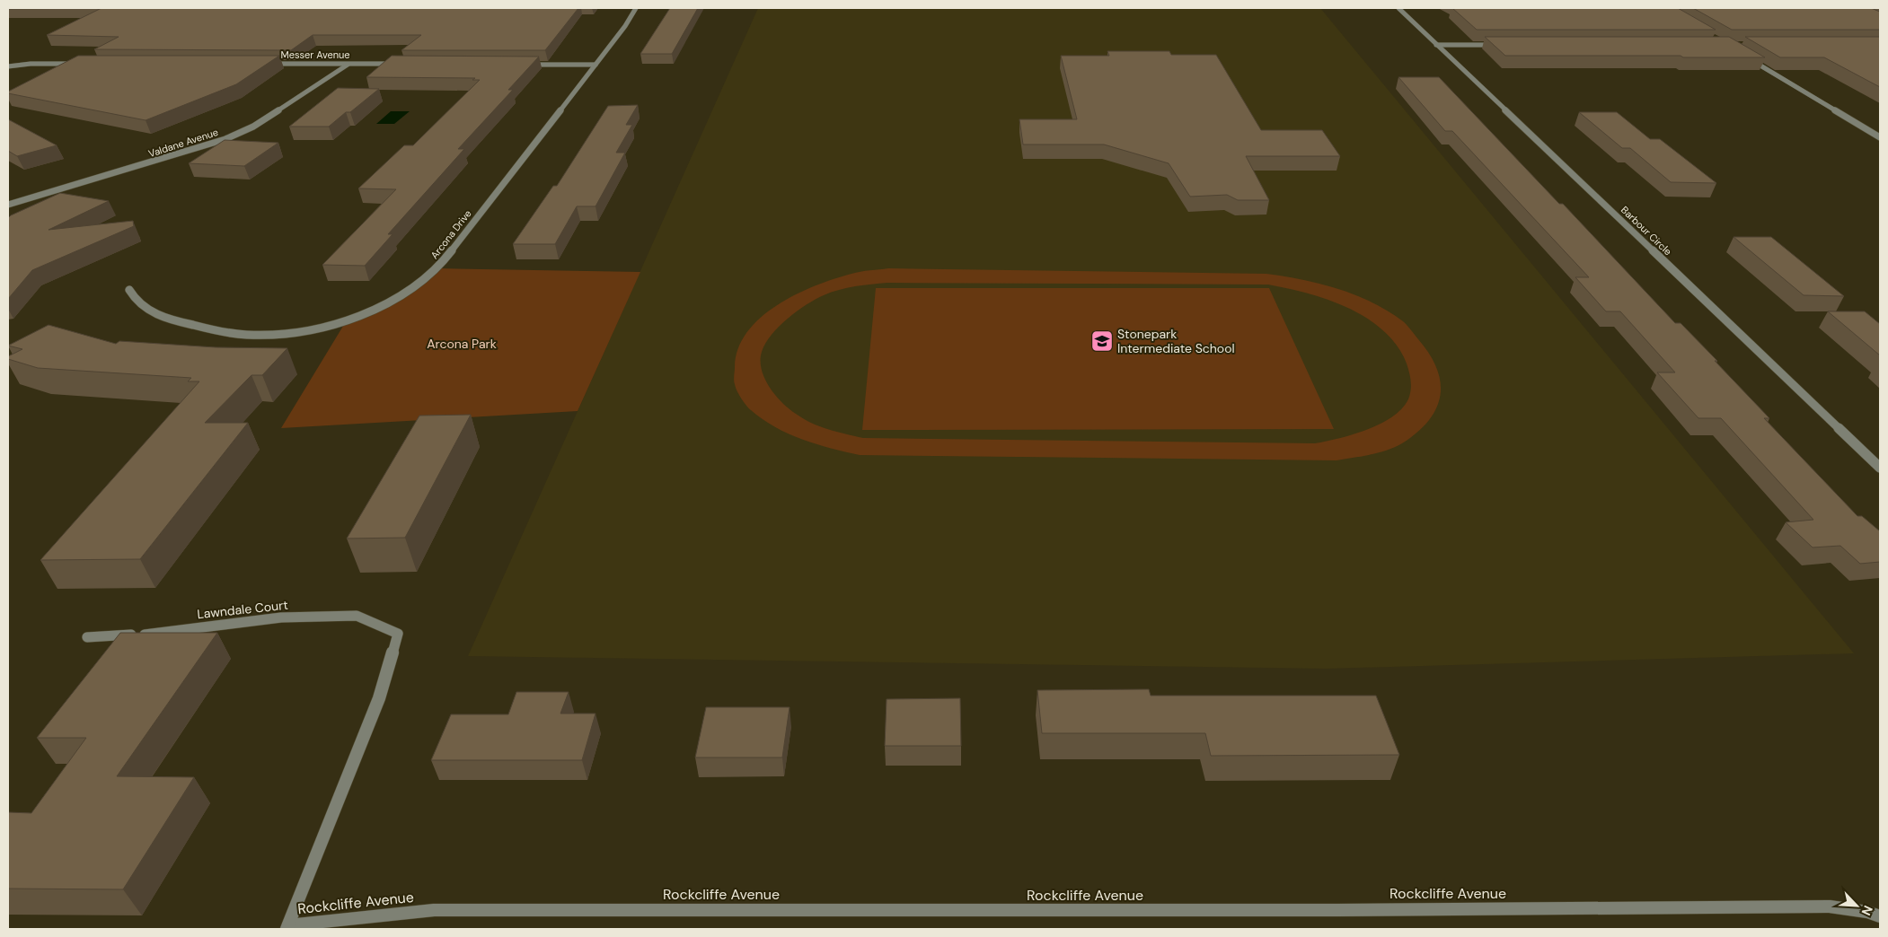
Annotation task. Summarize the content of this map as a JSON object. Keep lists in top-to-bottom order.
{
  "streets": {
    "street": [
      "Messer Avenue",
      "Valdane Avenue",
      "Barbour Circle",
      "Arcona Drive",
      "Lawndale Court",
      "Rockcliffe Avenue"
    ]
  },
  "crossings": [
    ["Messer Avenue", "Valdane Avenue"],
    ["Lawndale Court", "Rockcliffe Avenue"]
  ],
  "parks": ["Arcona Park"],
  "places": {
    "school or university": ["Stonepark Intermediate School"]
  },
  "north": "bottom right"
}
